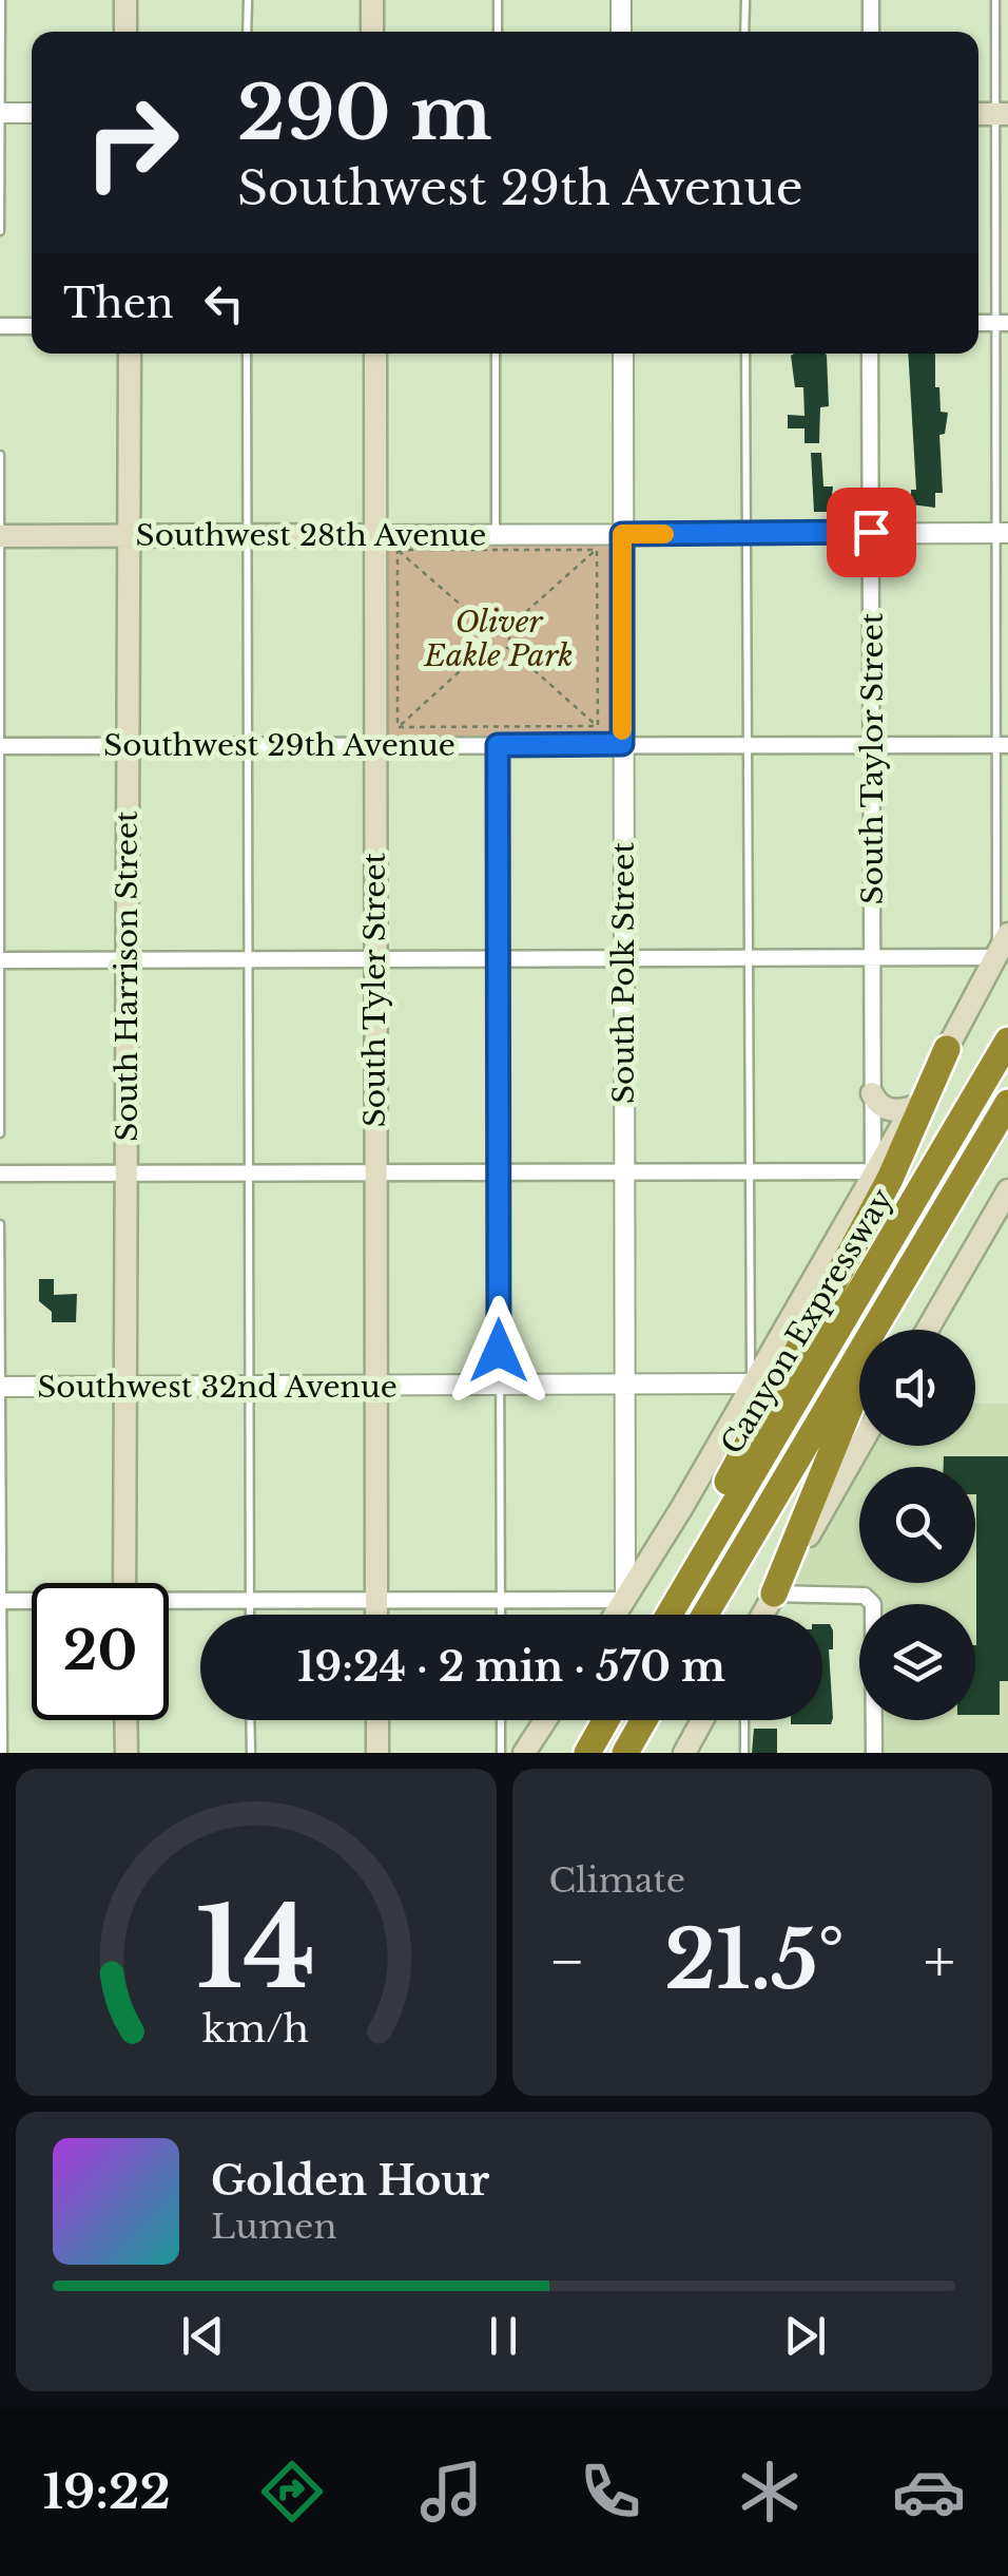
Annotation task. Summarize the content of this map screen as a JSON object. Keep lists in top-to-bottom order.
{
  "streets": {
    "highway": ["Canyon Expressway"],
    "main road": ["Southwest 28th Avenue", "South Harrison Street", "South Tyler Street"],
    "street": [
      "Southwest 29th Avenue",
      "South Taylor Street",
      "South Polk Street",
      "Southwest 32nd Avenue"
    ]
  },
  "crossings": [
    ["Southwest 28th Avenue", "South Taylor Street"],
    ["Southwest 28th Avenue", "South Polk Street"],
    ["Southwest 28th Avenue", "South Harrison Street"],
    ["Southwest 28th Avenue", "South Tyler Street"],
    ["Southwest 29th Avenue", "South Taylor Street"],
    ["Southwest 29th Avenue", "South Polk Street"],
    ["Southwest 29th Avenue", "South Harrison Street"],
    ["Southwest 29th Avenue", "South Tyler Street"],
    ["South Polk Street", "Southwest 32nd Avenue"],
    ["South Harrison Street", "Southwest 32nd Avenue"],
    ["South Tyler Street", "Southwest 32nd Avenue"]
  ],
  "parks": ["Oliver Eakle Park"],
  "page": {
    "turn": ["290 m", "Southwest 29th Avenue"],
    "then": "Then",
    "limit": "20",
    "trip": "19:24 · 2 min · 570 m",
    "tile": "Climate",
    "heat": ["−", "21.5°", "+"],
    "song": ["Golden Hour", "Lumen"],
    "tabs": "19:22",
    "gauge": ["14", "km/h"]
  }
}
